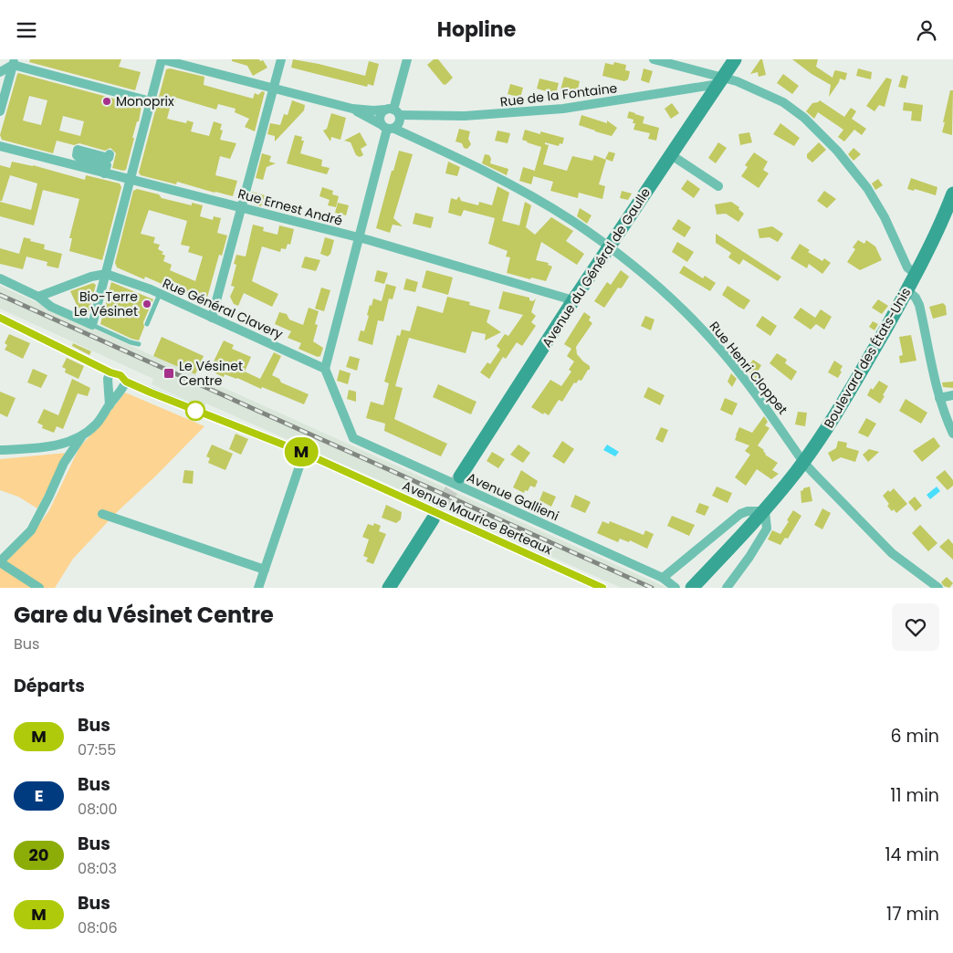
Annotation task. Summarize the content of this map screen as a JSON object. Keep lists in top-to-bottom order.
{
  "streets": {
    "street": [
      "Rue de la Fontaine",
      "Rue Ernest André",
      "Avenue du Général de Gaulle",
      "Rue Général Clavery",
      "Boulevard des États-Unis",
      "Rue Henri Cloppet",
      "Avenue Gallieni",
      "Avenue Maurice Berteaux"
    ]
  },
  "crossings": [
    ["Rue de la Fontaine", "Avenue du Général de Gaulle"],
    ["Rue de la Fontaine", "Rue Henri Cloppet"],
    ["Rue Ernest André", "Avenue du Général de Gaulle"],
    ["Avenue du Général de Gaulle", "Rue Henri Cloppet"],
    ["Rue Général Clavery", "Avenue Gallieni"],
    ["Boulevard des États-Unis", "Rue Henri Cloppet"]
  ],
  "places": {
    "other": ["Monoprix", "Bio-Terre Le Vésinet"],
    "transit": ["Le Vésinet Centre"]
  },
  "lines": ["bus line M"],
  "page": {
    "header": "Hopline",
    "on_map": "M",
    "heading": [
      ["Gare du Vésinet Centre", "Bus"],
      "Départs"
    ],
    "list": [
      {
        "mark": "M",
        "name": "Bus",
        "note": "07:55",
        "value": "6 min"
      },
      {
        "mark": "E",
        "name": "Bus",
        "note": "08:00",
        "value": "11 min"
      },
      {
        "mark": "20",
        "name": "Bus",
        "note": "08:03",
        "value": "14 min"
      },
      {
        "mark": "M",
        "name": "Bus",
        "note": "08:06",
        "value": "17 min"
      }
    ]
  }
}
